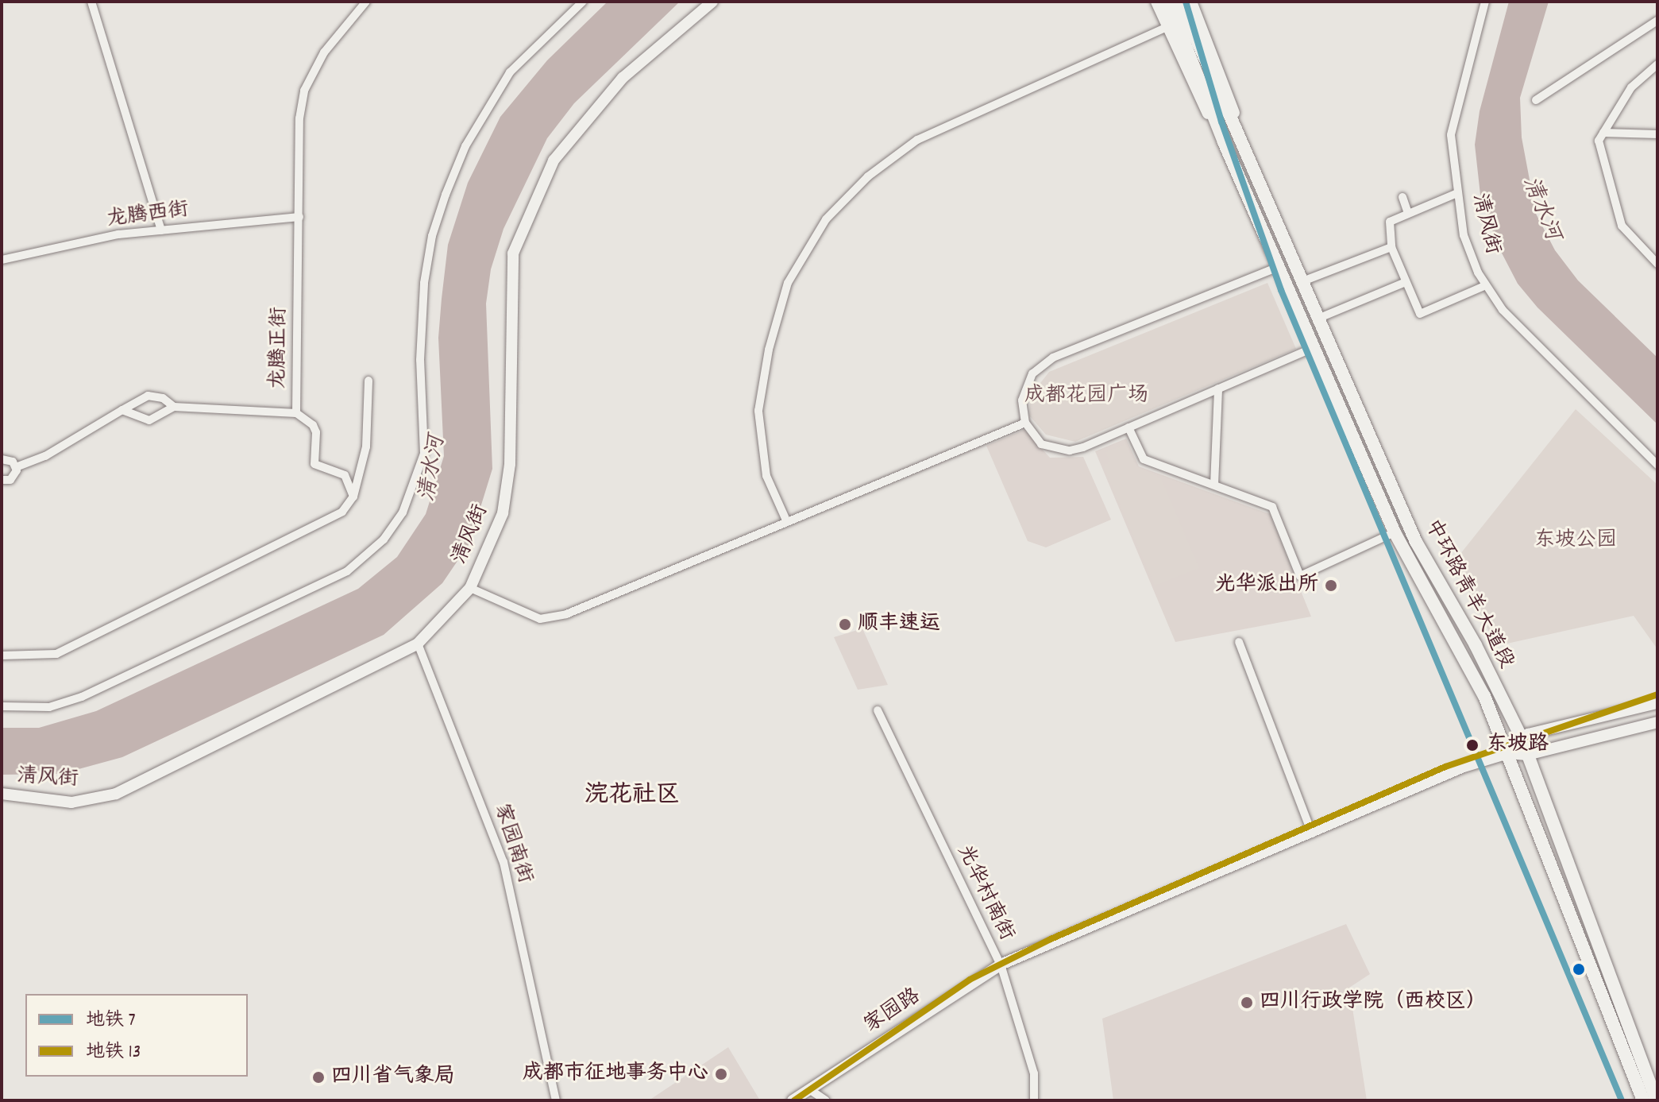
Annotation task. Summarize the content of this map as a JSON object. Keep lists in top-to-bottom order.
{
  "streets": {
    "main road": ["中环路青羊大道段"],
    "street": [
      "龙腾西街",
      "清风街",
      "龙腾正街",
      "家园南街",
      "光华村南街",
      "家园路"
    ]
  },
  "crossings": [
    ["龙腾西街", "龙腾正街"],
    ["清风街", "家园南街"],
    ["中环路青羊大道段", "家园路"],
    ["光华村南街", "家园路"]
  ],
  "districts": ["浣花社区"],
  "water": ["清水河"],
  "parks": ["成都花园广场", "东坡公园"],
  "places": [
    "光华派出所",
    "顺丰速运",
    "东坡路",
    "四川行政学院（西校区）",
    "成都市征地事务中心",
    "四川省气象局"
  ],
  "lines": ["metro line 7", "metro line 13"],
  "legend": ["地铁 7", "地铁 13"]
}
